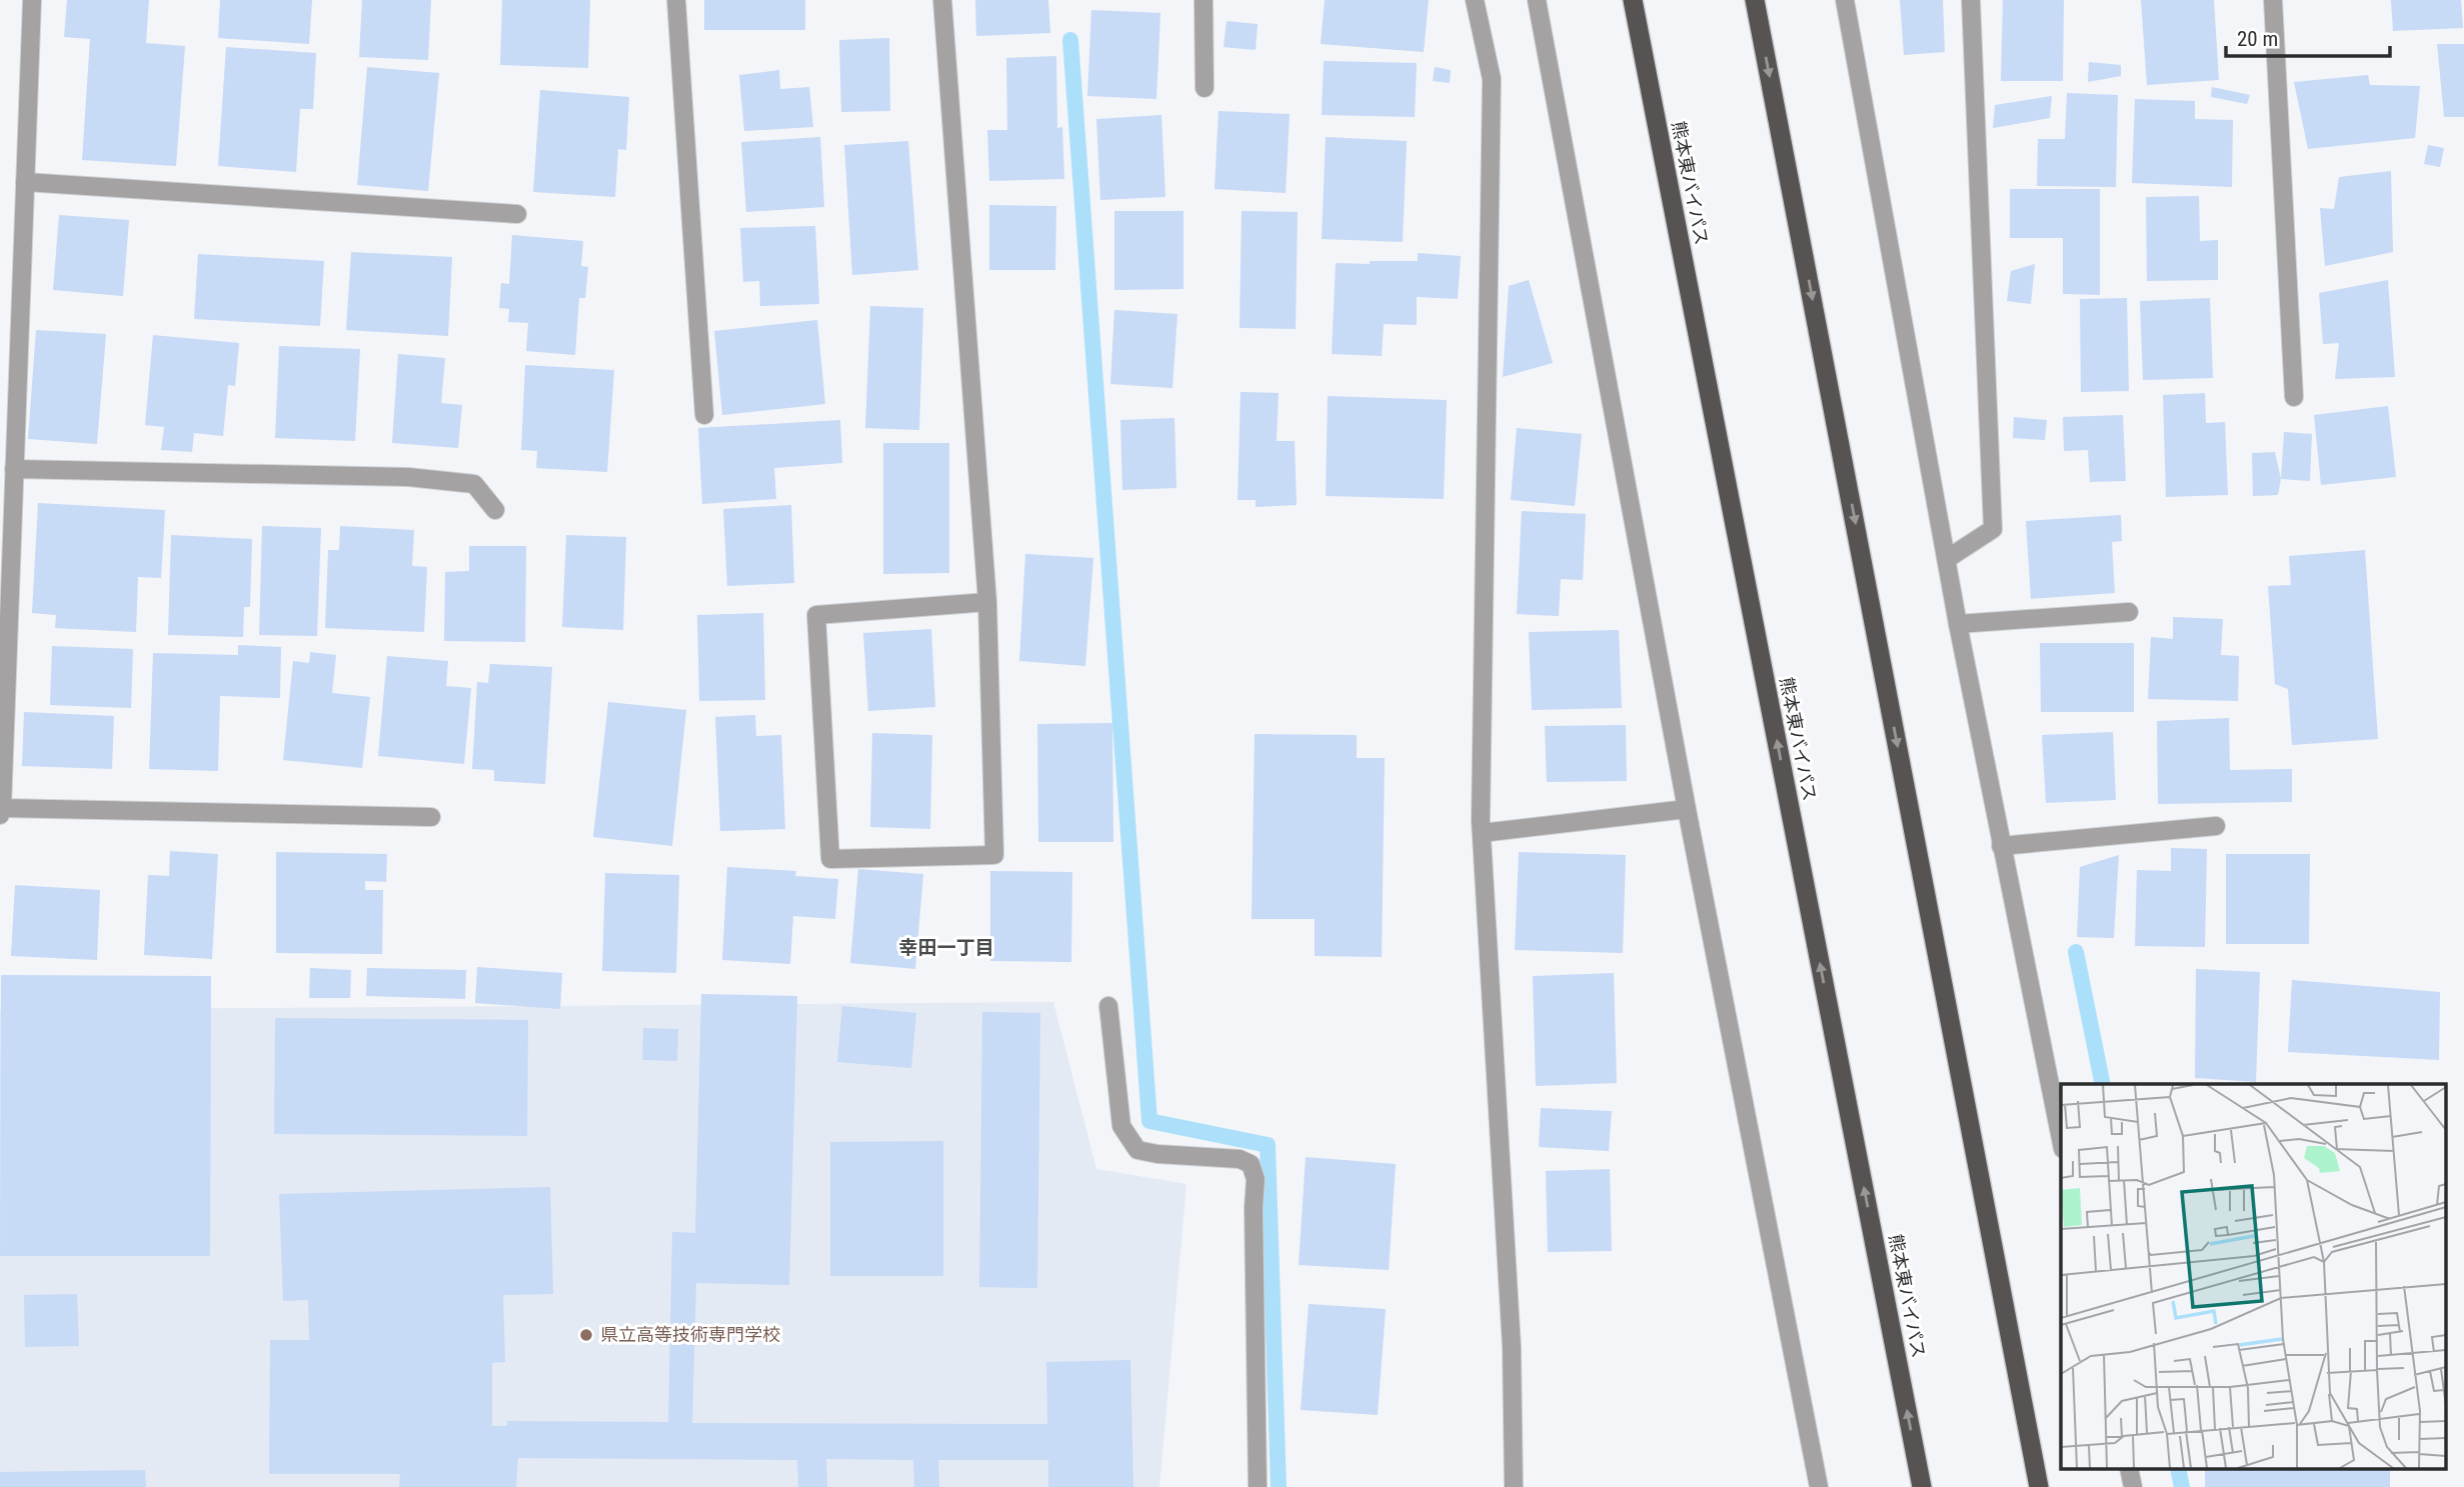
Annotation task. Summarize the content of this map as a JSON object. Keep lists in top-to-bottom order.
{
  "streets": {
    "highway": ["熊本東バイパス"]
  },
  "districts": ["幸田一丁目"],
  "places": ["県立高等技術専門学校"],
  "scale_bar": "20 m"
}
